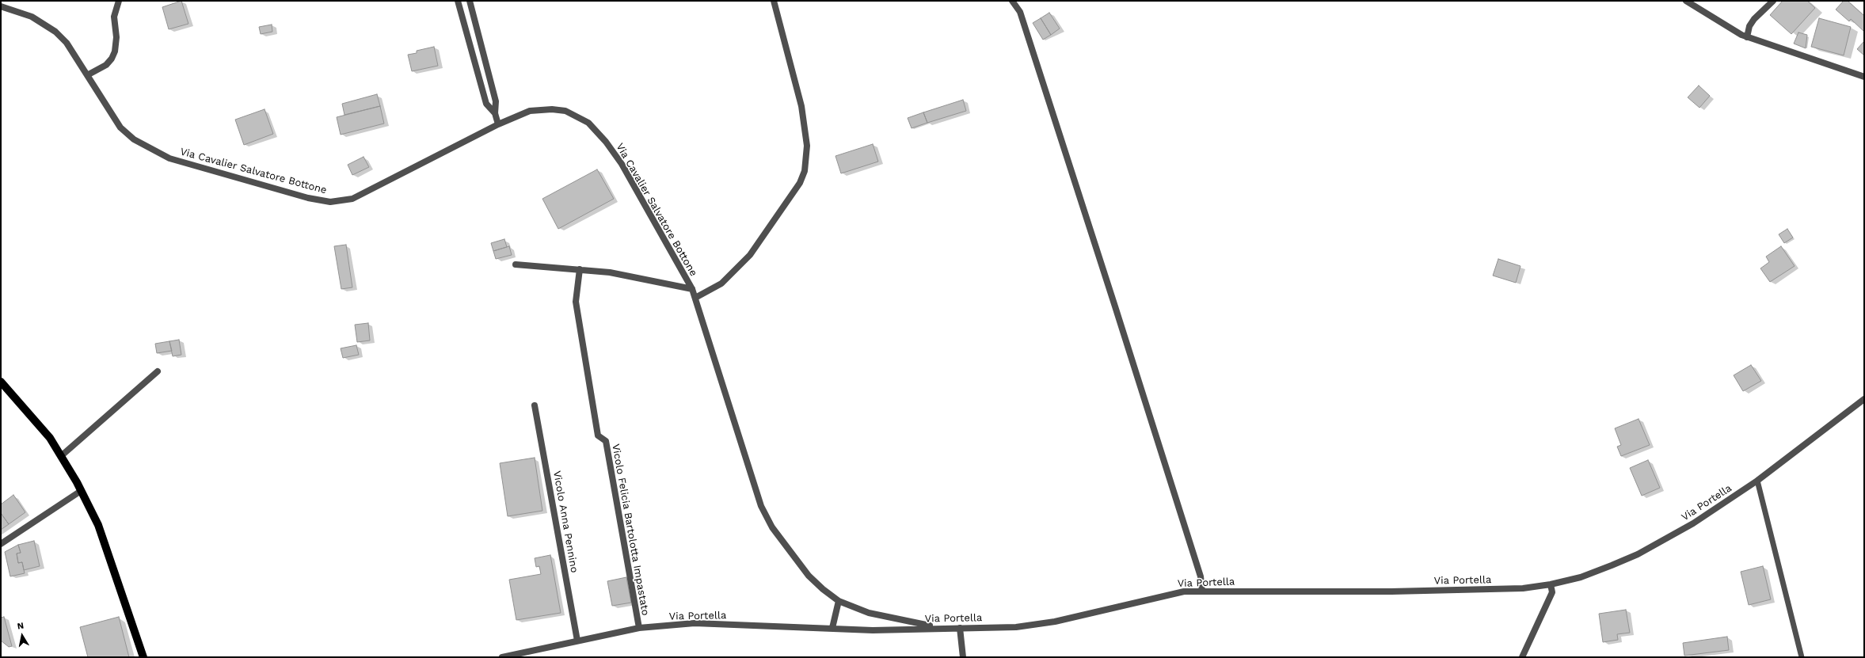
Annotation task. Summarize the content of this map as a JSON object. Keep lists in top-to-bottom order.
{
  "streets": {
    "street": [
      "Via Cavalier Salvatore Bottone",
      "Via Portella",
      "Vicolo Anna Pennino",
      "Vicolo Felicia Bartolotta Impastato"
    ]
  },
  "crossings": [
    ["Via Cavalier Salvatore Bottone", "Via Portella"],
    ["Via Portella", "Vicolo Anna Pennino"],
    ["Via Portella", "Vicolo Felicia Bartolotta Impastato"]
  ],
  "north": "top"
}
